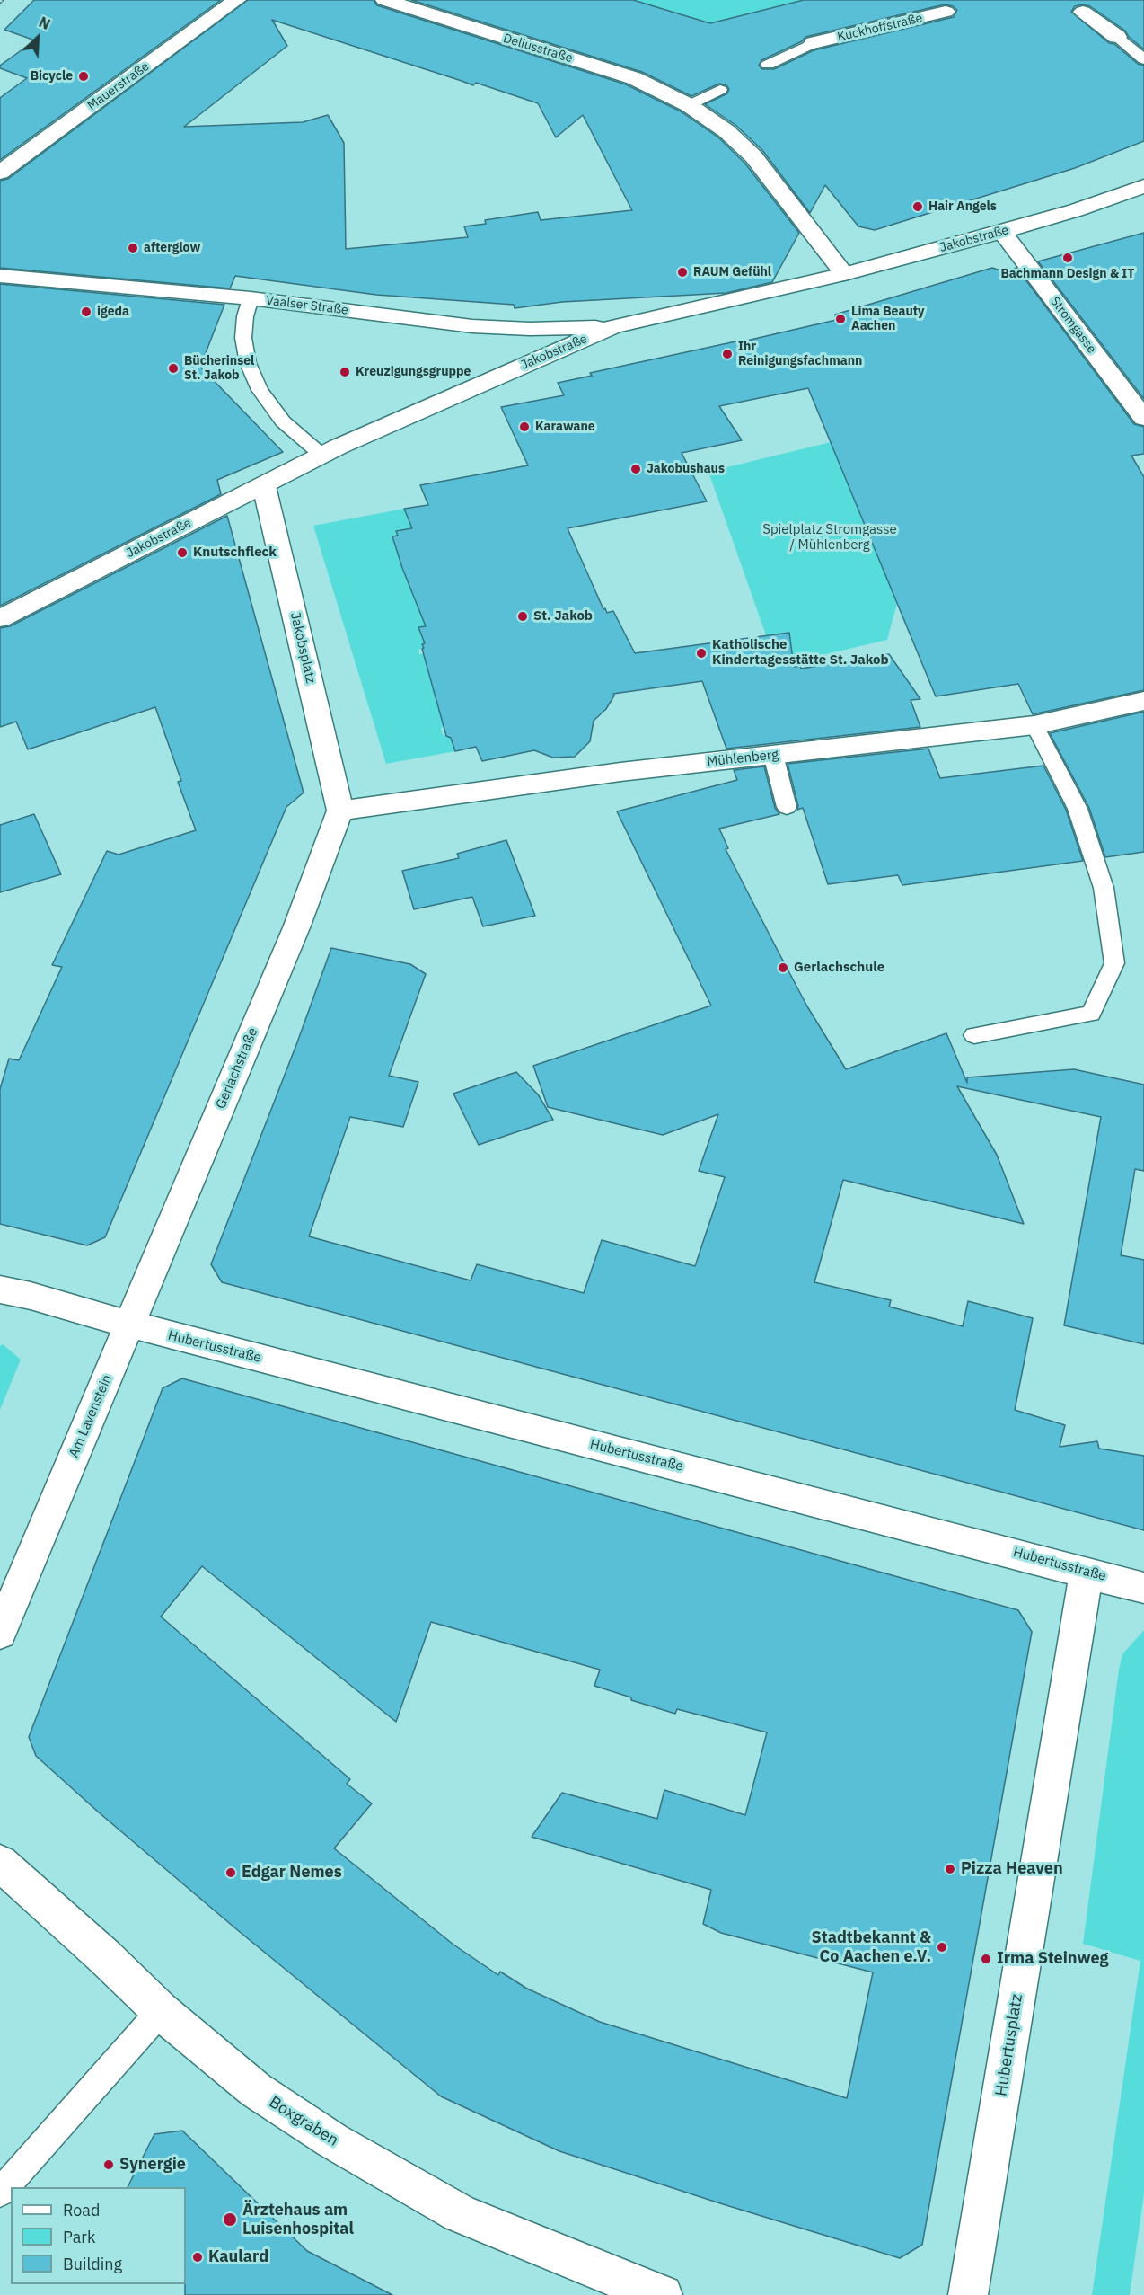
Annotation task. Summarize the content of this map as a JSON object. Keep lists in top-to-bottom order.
{
  "streets": {
    "street": [
      "Kuckhoffstraße",
      "Deliusstraße",
      "Mauerstraße",
      "Jakobstraße",
      "Vaalser Straße",
      "Stromgasse",
      "Jakobsplatz",
      "Mühlenberg",
      "Gerlachstraße",
      "Hubertusstraße",
      "Am Lavenstein",
      "Hubertusplatz",
      "Boxgraben"
    ]
  },
  "crossings": [
    ["Deliusstraße", "Jakobstraße"],
    ["Jakobstraße", "Vaalser Straße"],
    ["Jakobstraße", "Stromgasse"],
    ["Jakobstraße", "Jakobsplatz"],
    ["Jakobsplatz", "Mühlenberg"],
    ["Jakobsplatz", "Gerlachstraße"],
    ["Mühlenberg", "Gerlachstraße"],
    ["Gerlachstraße", "Hubertusstraße"],
    ["Gerlachstraße", "Am Lavenstein"],
    ["Hubertusstraße", "Am Lavenstein"],
    ["Hubertusstraße", "Hubertusplatz"]
  ],
  "parks": ["Spielplatz Stromgasse / Mühlenberg"],
  "places": [
    "Bicycle",
    "Hair Angels",
    "afterglow",
    "Bachmann Design & IT",
    "RAUM Gefühl",
    "igeda",
    "Lima Beauty Aachen",
    "Ihr Reinigungsfachmann",
    "Bücherinsel St. Jakob",
    "Kreuzigungsgruppe",
    "Karawane",
    "Jakobushaus",
    "Knutschfleck",
    "St. Jakob",
    "Katholische Kindertagesstätte St. Jakob",
    "Gerlachschule",
    "Pizza Heaven",
    "Edgar Nemes",
    "Stadtbekannt & Co Aachen e.V.",
    "Irma Steinweg",
    "Synergie",
    "Ärztehaus am Luisenhospital",
    "Kaulard"
  ],
  "legend": ["Road", "Park", "Building"],
  "north": "top right"
}
